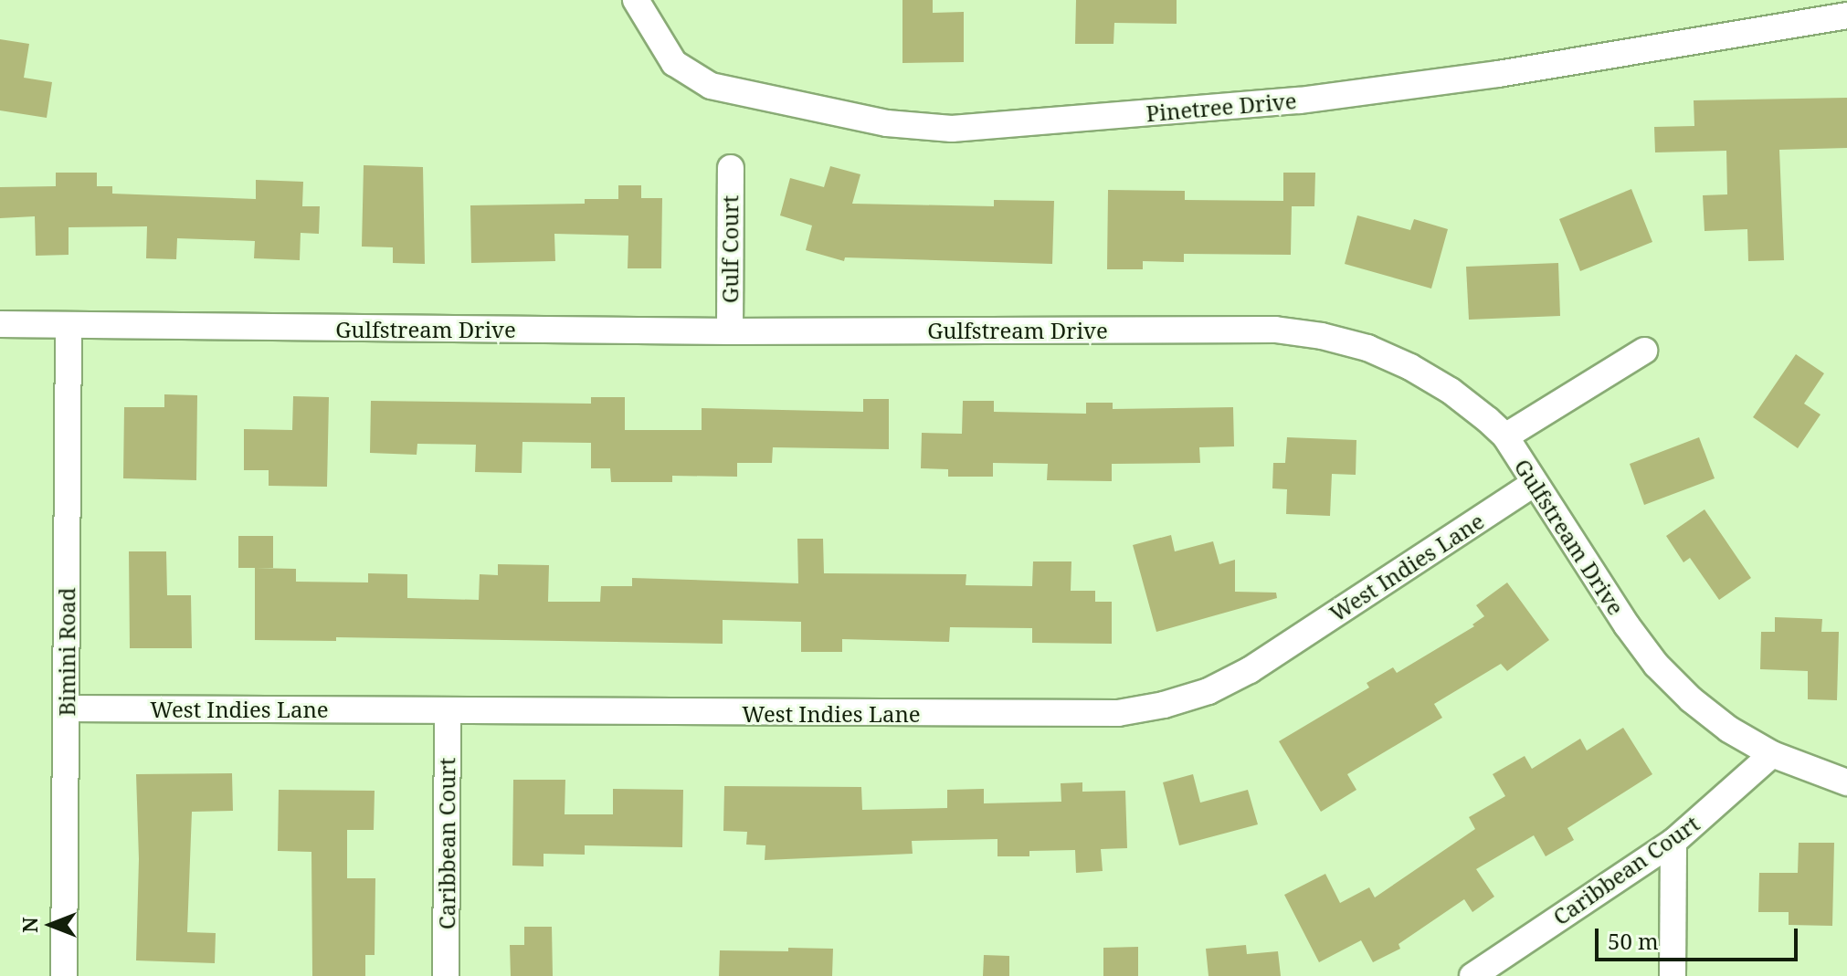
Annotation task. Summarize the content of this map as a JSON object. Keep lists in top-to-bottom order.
{
  "streets": {
    "street": [
      "Pinetree Drive",
      "Gulf Court",
      "Gulfstream Drive",
      "West Indies Lane",
      "Bimini Road",
      "Caribbean Court"
    ]
  },
  "crossings": [
    ["Gulf Court", "Gulfstream Drive"],
    ["Gulfstream Drive", "West Indies Lane"],
    ["Gulfstream Drive", "Bimini Road"],
    ["Gulfstream Drive", "Caribbean Court"],
    ["West Indies Lane", "Bimini Road"],
    ["West Indies Lane", "Caribbean Court"]
  ],
  "scale_bar": "50 m",
  "north": "left"
}
